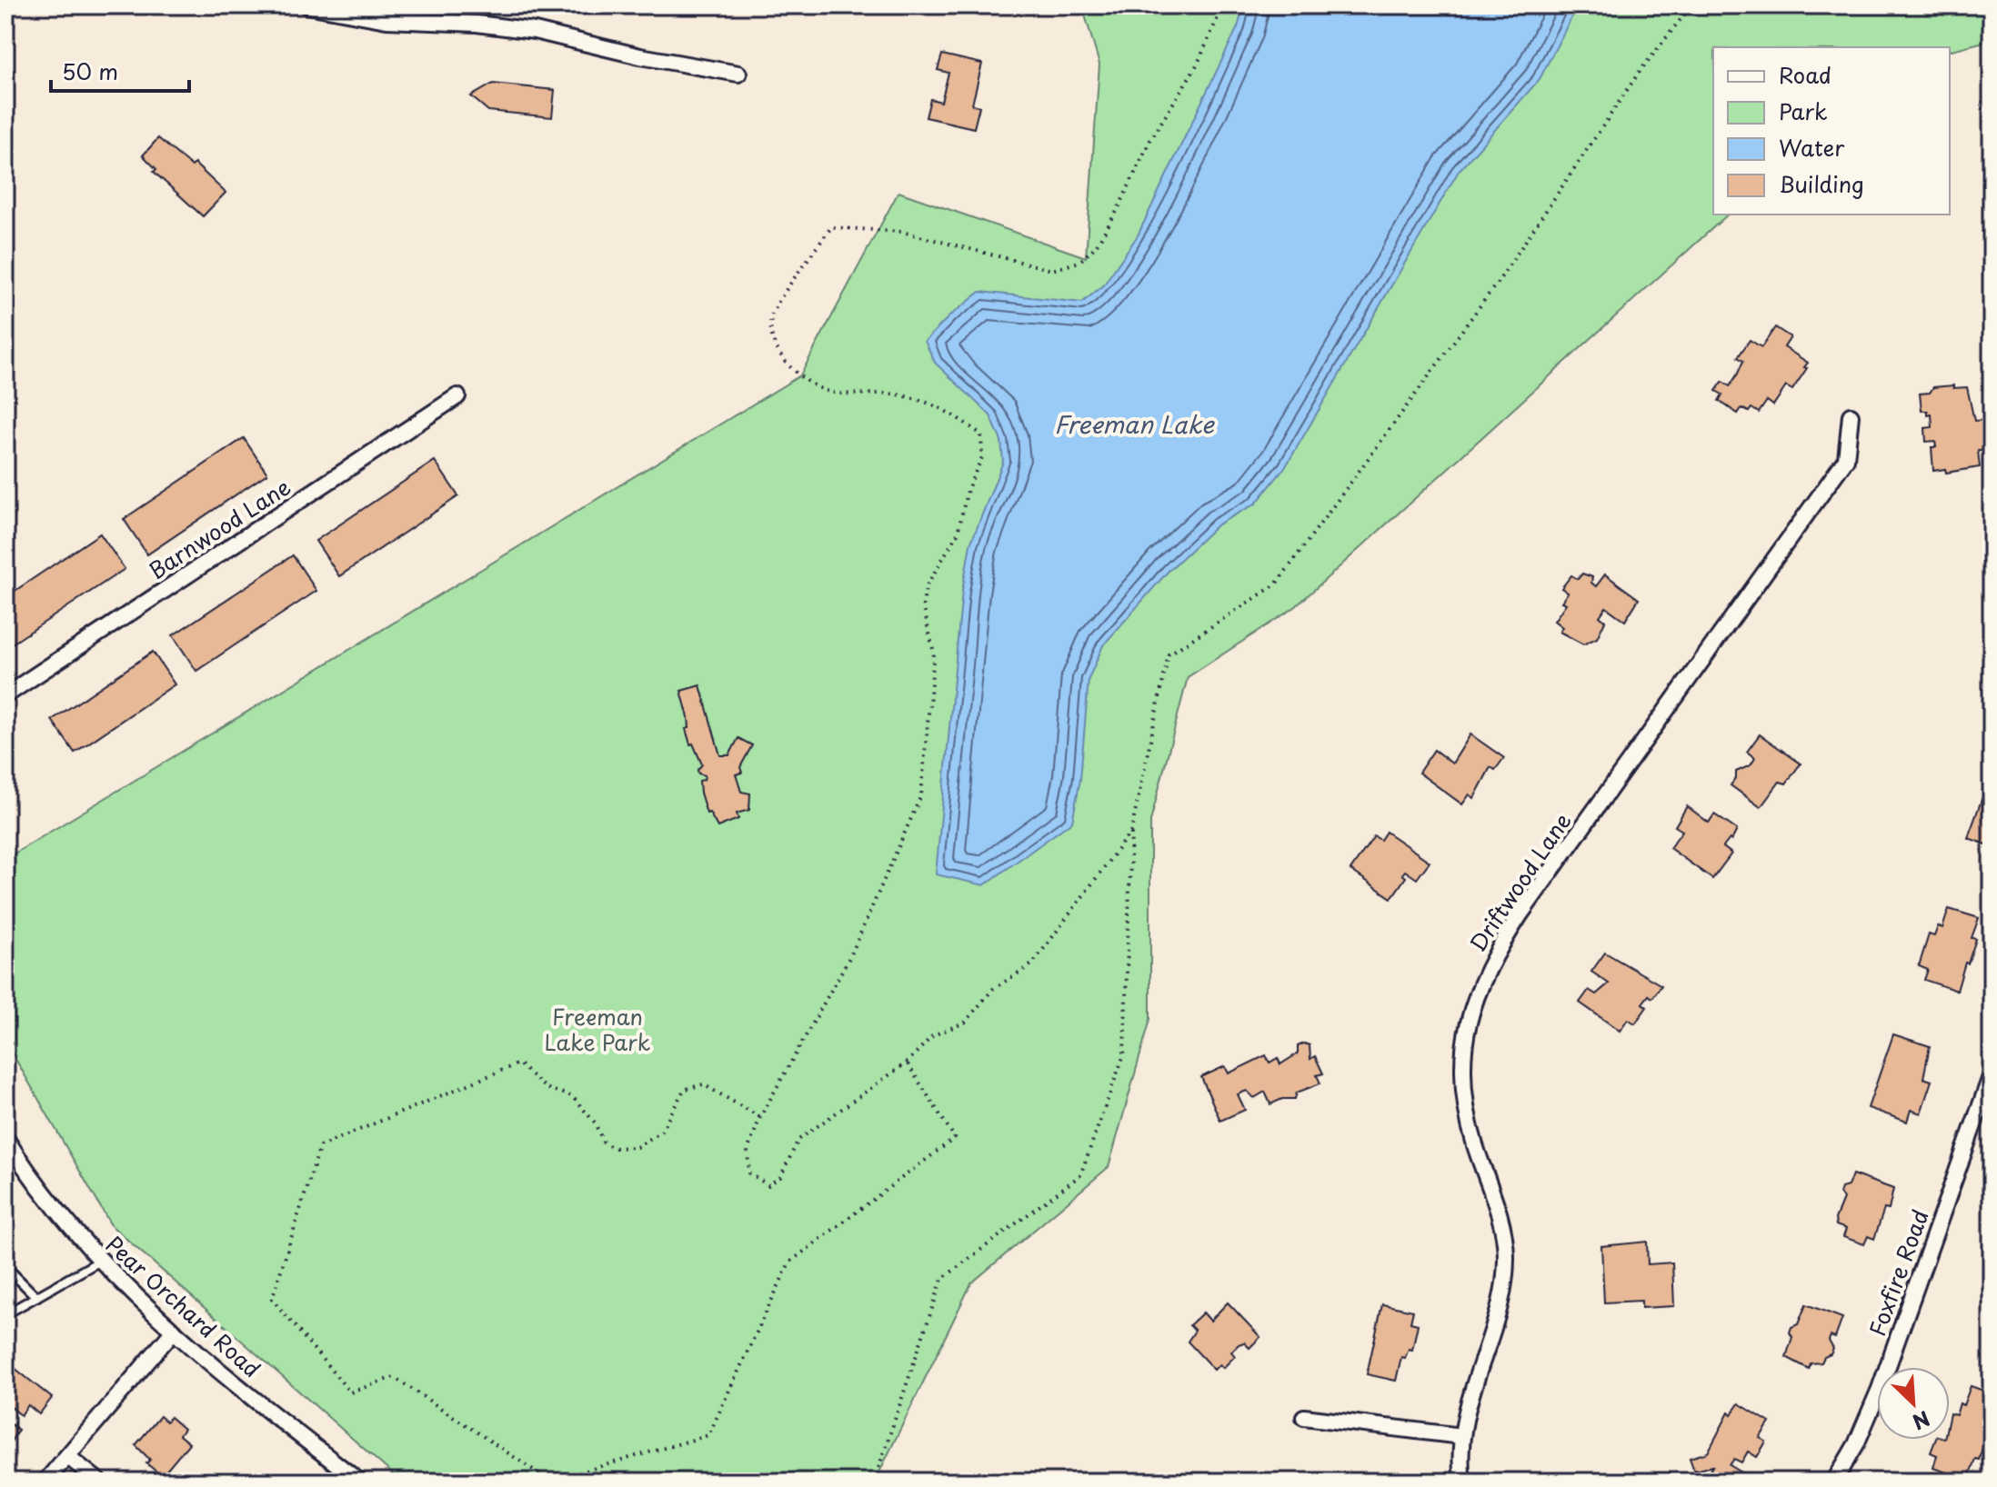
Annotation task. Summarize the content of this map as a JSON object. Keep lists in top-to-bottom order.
{
  "streets": {
    "street": [
      "Barnwood Lane",
      "Driftwood Lane",
      "Foxfire Road",
      "Pear Orchard Road"
    ]
  },
  "water": ["Freeman Lake"],
  "parks": ["Freeman Lake Park"],
  "legend": [
    "Road",
    "Park",
    "Water",
    "Building"
  ],
  "scale_bar": "50 m",
  "north": "bottom right"
}
